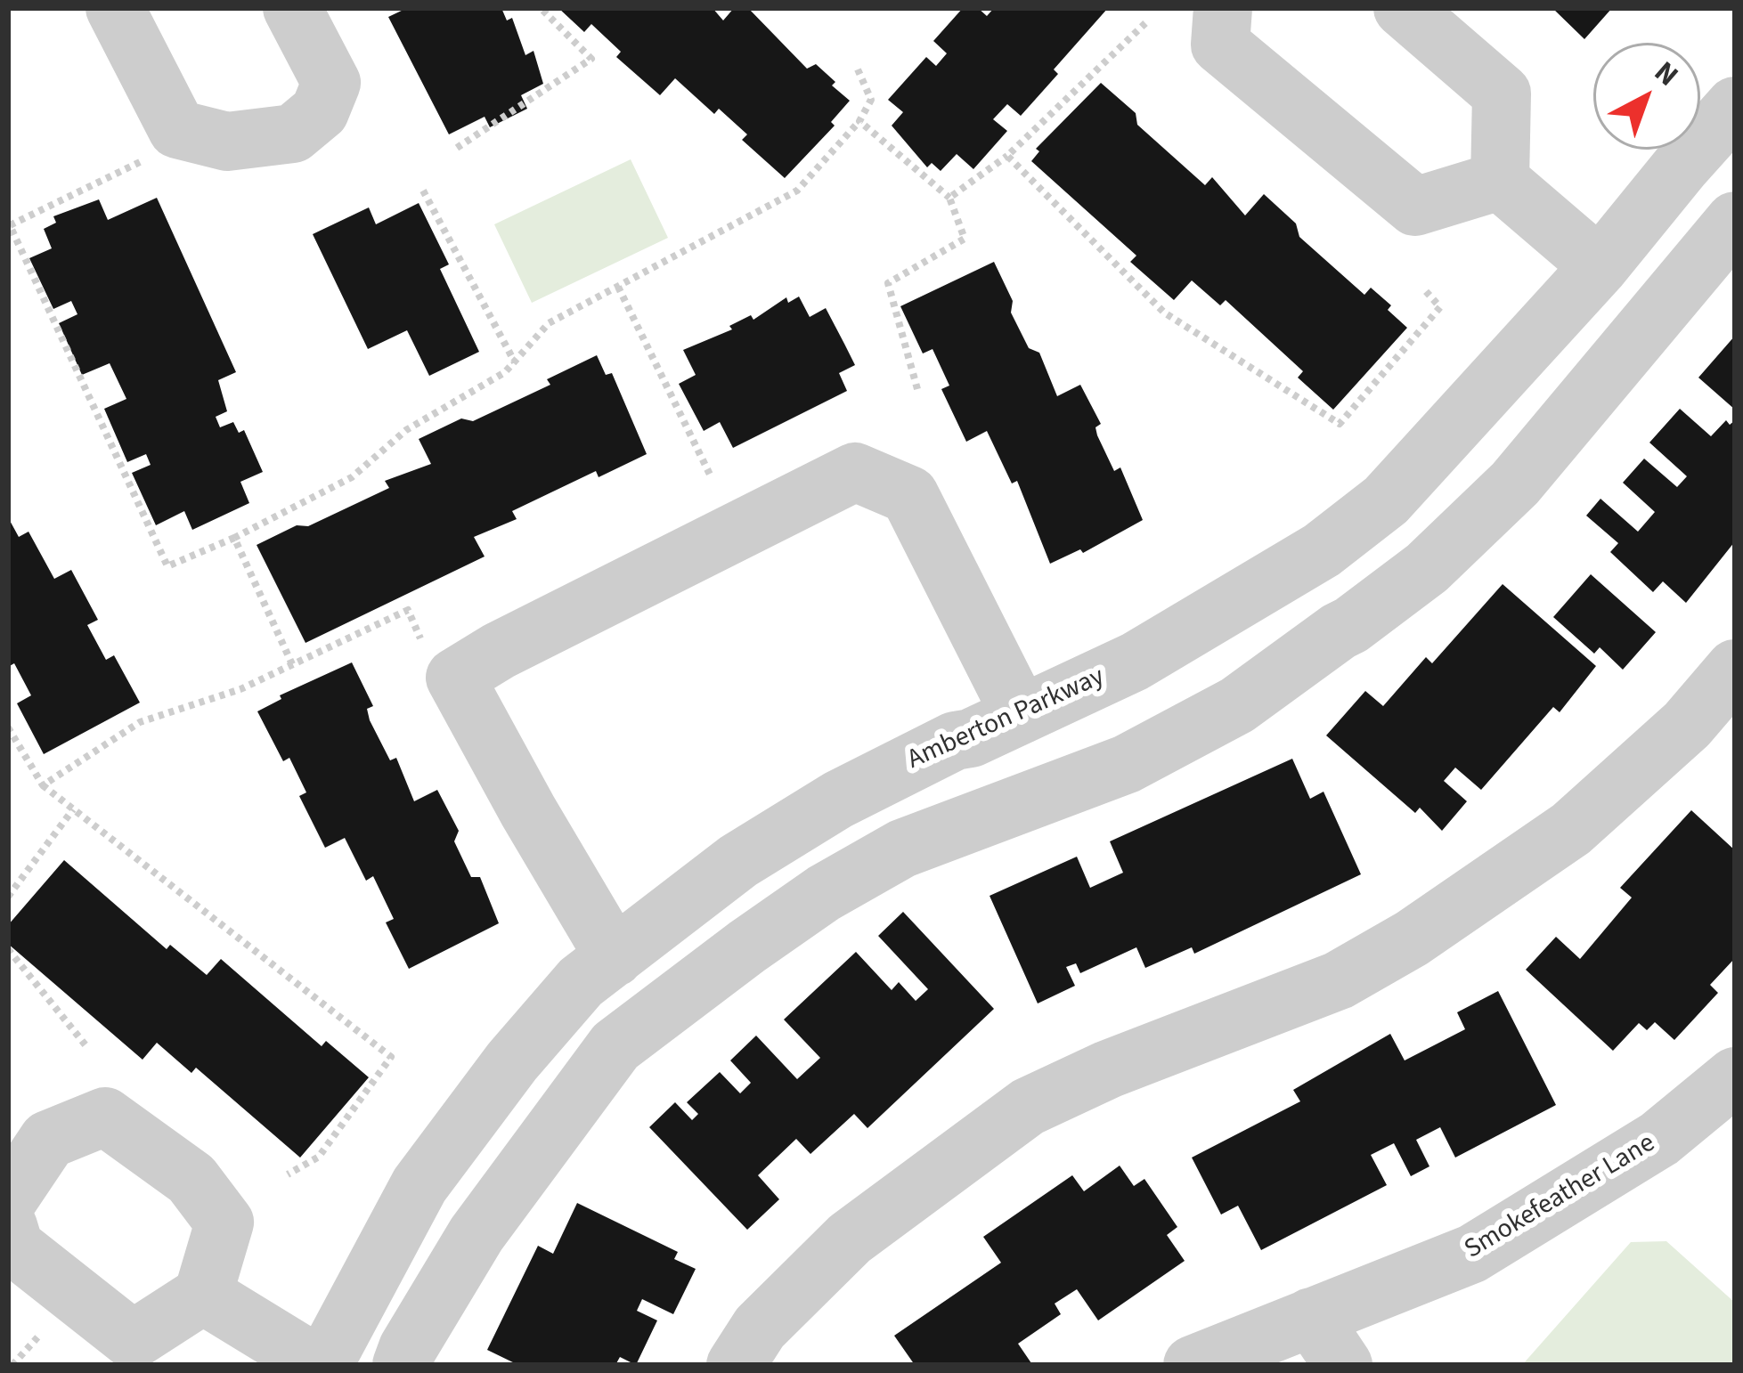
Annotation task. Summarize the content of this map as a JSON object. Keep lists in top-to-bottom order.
{
  "streets": {
    "street": ["Amberton Parkway", "Smokefeather Lane"]
  },
  "north": "top right"
}
